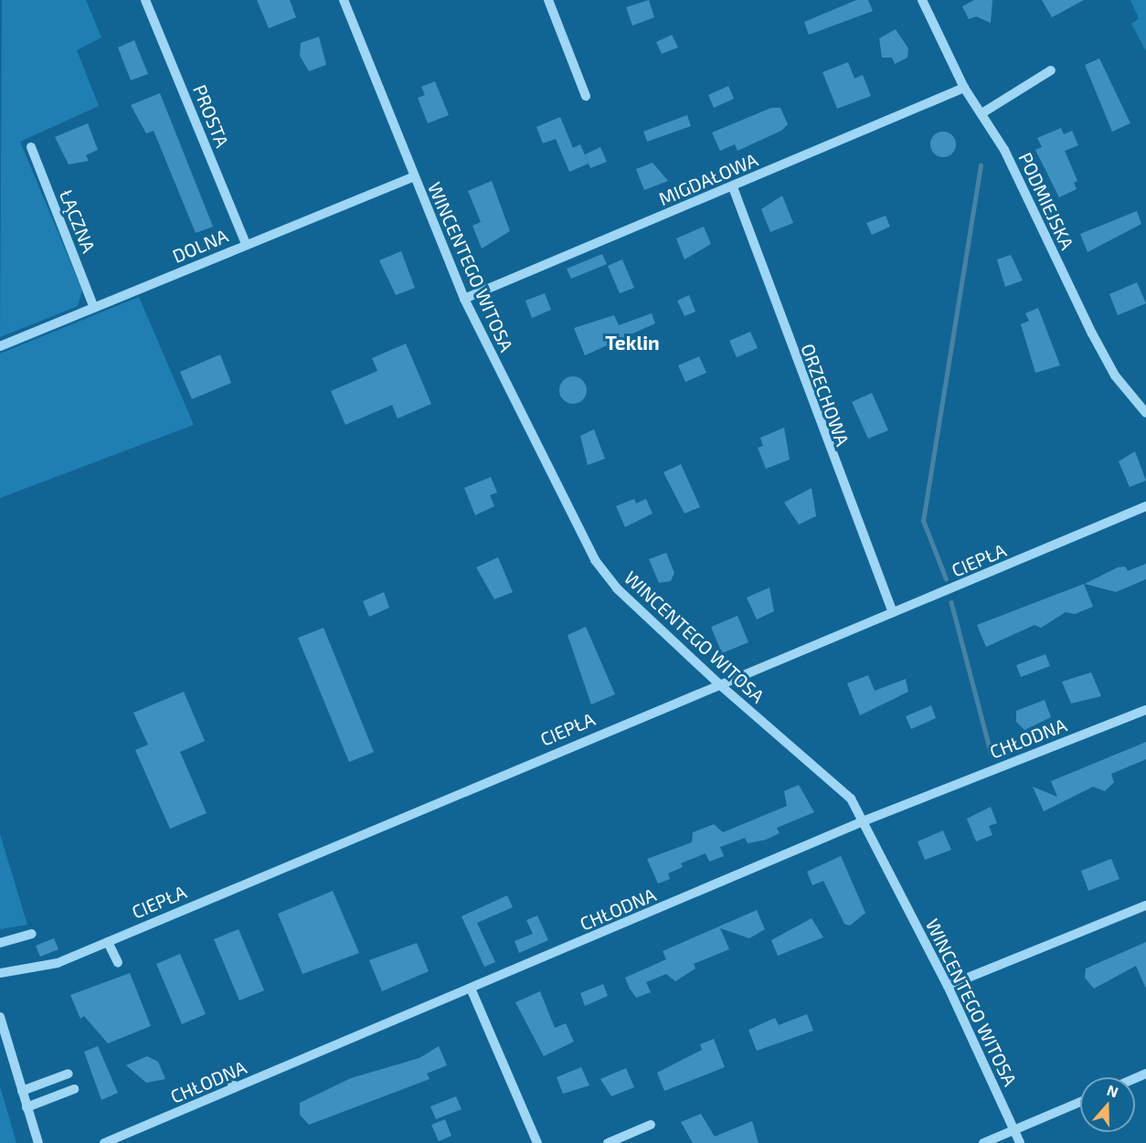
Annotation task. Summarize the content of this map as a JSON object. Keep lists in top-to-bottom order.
{
  "streets": {
    "street": [
      "PROSTA",
      "MIGDAŁOWA",
      "PODMIEJSKA",
      "ŁĄCZNA",
      "DOLNA",
      "WINCENTEGO WITOSA",
      "ORZECHOWA",
      "CIEPŁA",
      "CHŁODNA"
    ]
  },
  "crossings": [
    ["PROSTA", "DOLNA"],
    ["MIGDAŁOWA", "PODMIEJSKA"],
    ["MIGDAŁOWA", "WINCENTEGO WITOSA"],
    ["MIGDAŁOWA", "ORZECHOWA"],
    ["ŁĄCZNA", "DOLNA"],
    ["DOLNA", "WINCENTEGO WITOSA"],
    ["WINCENTEGO WITOSA", "CIEPŁA"],
    ["WINCENTEGO WITOSA", "CHŁODNA"],
    ["ORZECHOWA", "CIEPŁA"]
  ],
  "districts": ["Teklin"],
  "north": "top"
}
